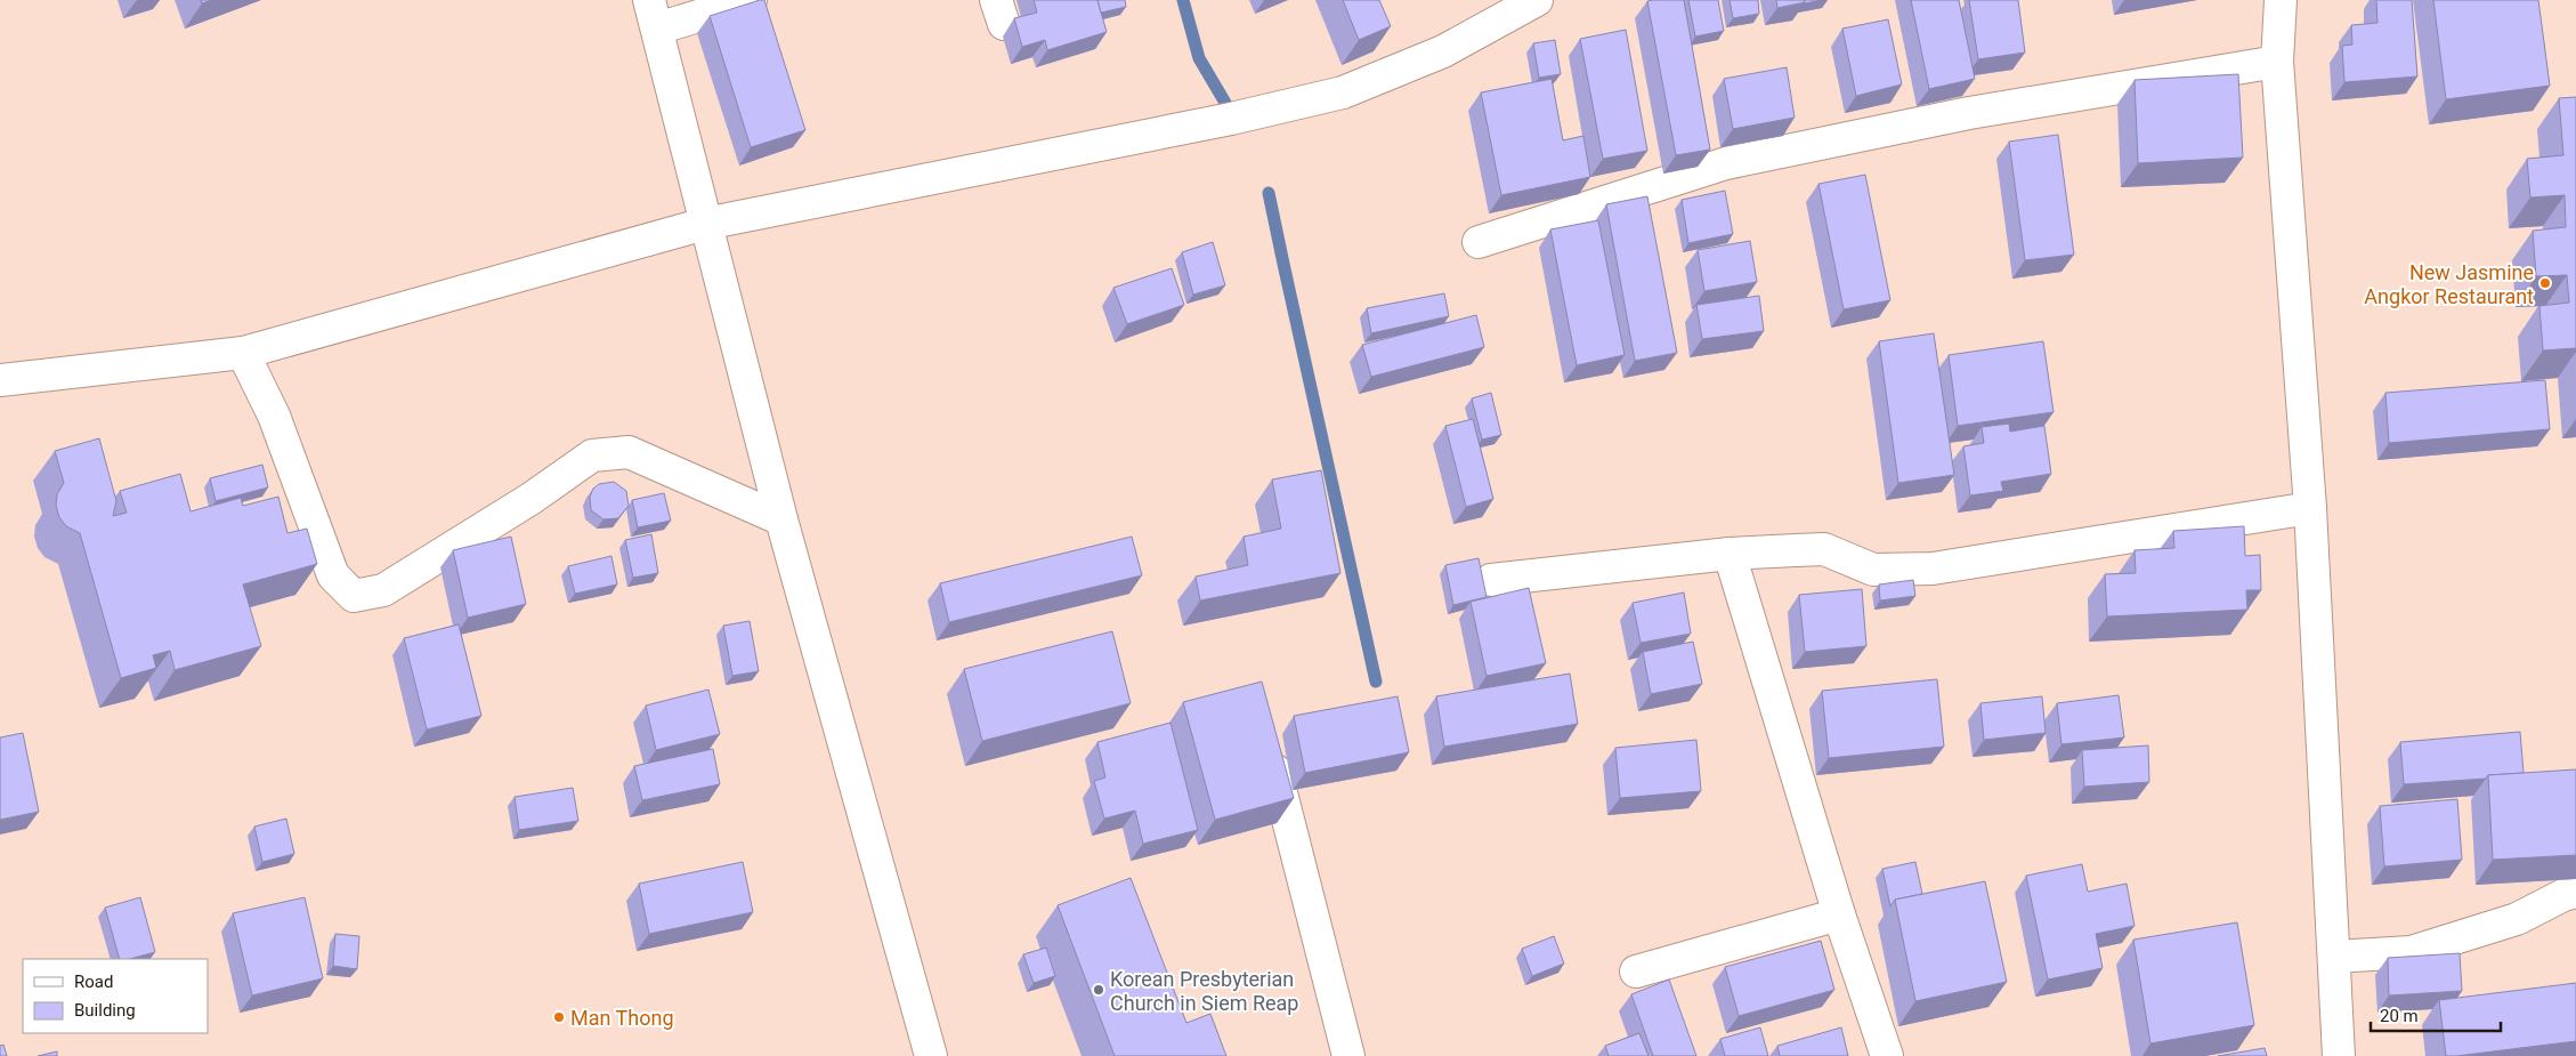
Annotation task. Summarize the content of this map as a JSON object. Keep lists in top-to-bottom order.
{
  "places": ["New Jasmine Angkor Restaurant", "Korean Presbyterian Church in Siem Reap", "Man Thong"],
  "legend": ["Road", "Building"],
  "scale_bar": "20 m"
}
